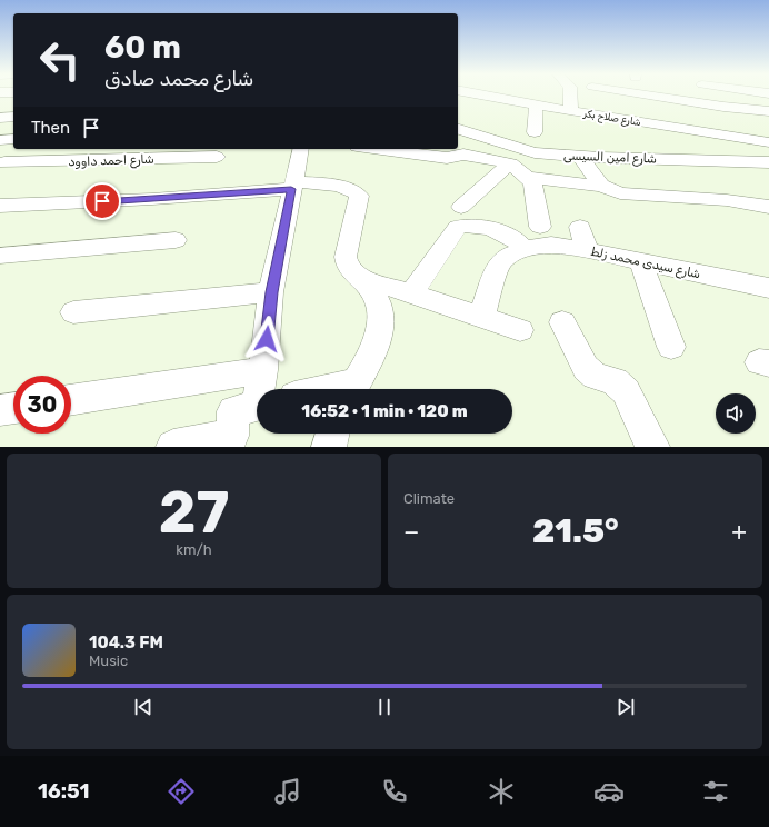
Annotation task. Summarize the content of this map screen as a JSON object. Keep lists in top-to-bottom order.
{
  "streets": {
    "street": [
      "شارع صلاح بكر",
      "شارع امين السيسى",
      "شارع احمد داوود",
      "شارع سيدى محمد زلط"
    ]
  },
  "page": {
    "turn": ["60 m", "شارع محمد صادق"],
    "then": "Then",
    "limit": "30",
    "trip": "16:52 · 1 min · 120 m",
    "tile": [
      ["27", "km/h"],
      "Climate"
    ],
    "heat": ["−", "21.5°", "+"],
    "song": ["104.3 FM", "Music"],
    "tabs": "16:51"
  }
}
